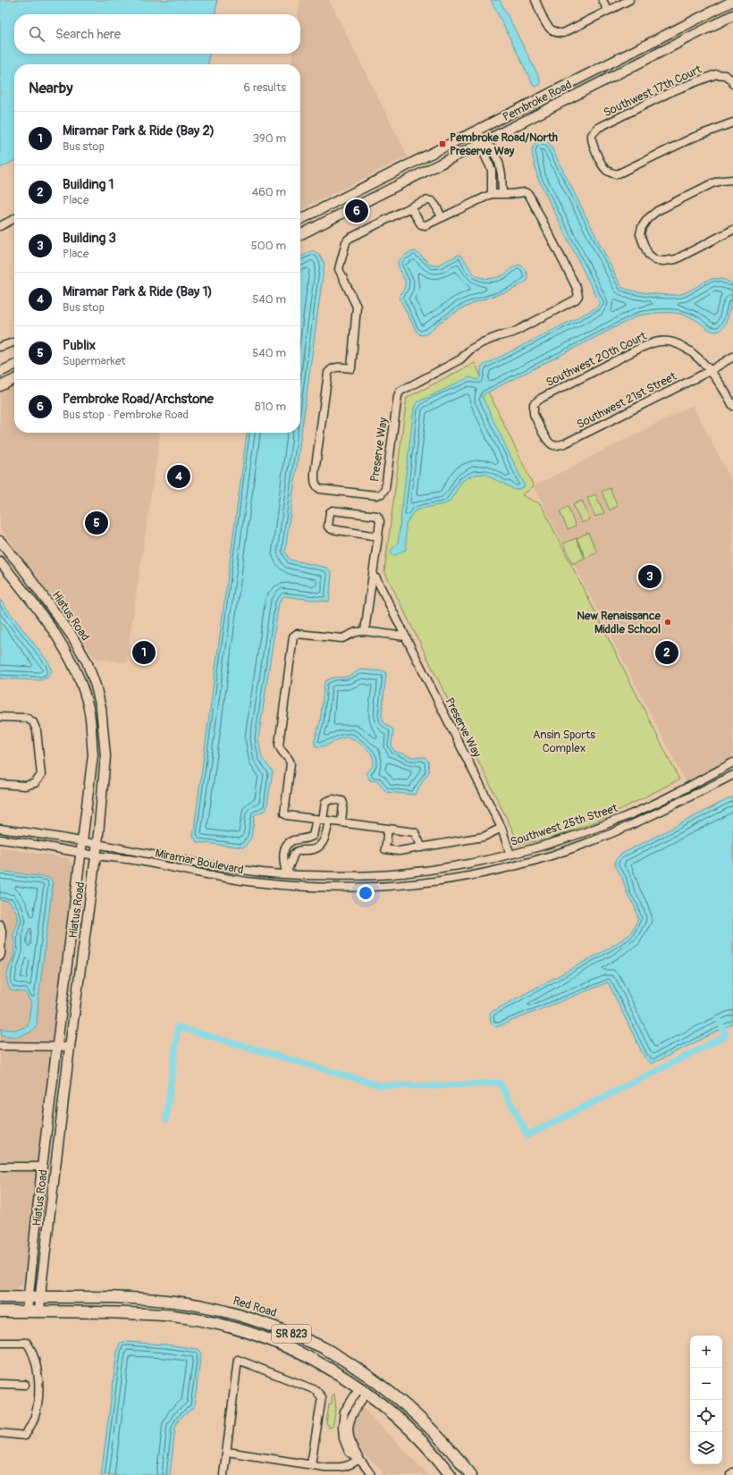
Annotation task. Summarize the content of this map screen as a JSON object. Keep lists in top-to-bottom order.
{
  "streets": {
    "highway": ["Red Road", "SR 823"],
    "main road": ["Pembroke Road", "Hiatus Road"],
    "street": [
      "Southwest 17th Court",
      "Southwest 20th Court",
      "Southwest 21st Street",
      "Preserve Way",
      "Southwest 25th Street",
      "Miramar Boulevard"
    ]
  },
  "crossings": [
    ["Southwest 20th Court", "Southwest 21st Street"],
    ["Preserve Way", "Southwest 25th Street"],
    ["Hiatus Road", "Miramar Boulevard"],
    ["Hiatus Road", "Red Road"],
    ["Hiatus Road", "SR 823"],
    ["Southwest 25th Street", "Miramar Boulevard"]
  ],
  "parks": ["Ansin Sports Complex"],
  "places": {
    "transit": ["Pembroke Road/North Preserve Way"],
    "other": ["New Renaissance Middle School"]
  },
  "page": {
    "search": "Search here",
    "heading": ["Nearby", "6 results"],
    "list": [
      {
        "mark": "1",
        "name": "Miramar Park & Ride (Bay 2)",
        "note": "Bus stop",
        "value": "390 m"
      },
      {
        "mark": "2",
        "name": "Building 1",
        "note": "Place",
        "value": "460 m"
      },
      {
        "mark": "3",
        "name": "Building 3",
        "note": "Place",
        "value": "500 m"
      },
      {
        "mark": "4",
        "name": "Miramar Park & Ride (Bay 1)",
        "note": "Bus stop",
        "value": "540 m"
      },
      {
        "mark": "5",
        "name": "Publix",
        "note": "Supermarket",
        "value": "540 m"
      },
      {
        "mark": "6",
        "name": "Pembroke Road/Archstone",
        "note": "Bus stop · Pembroke Road",
        "value": "810 m"
      }
    ],
    "pins": [
      "6",
      "4",
      "5",
      "3",
      "1",
      "2"
    ],
    "map_buttons": ["+", "−"]
  }
}
